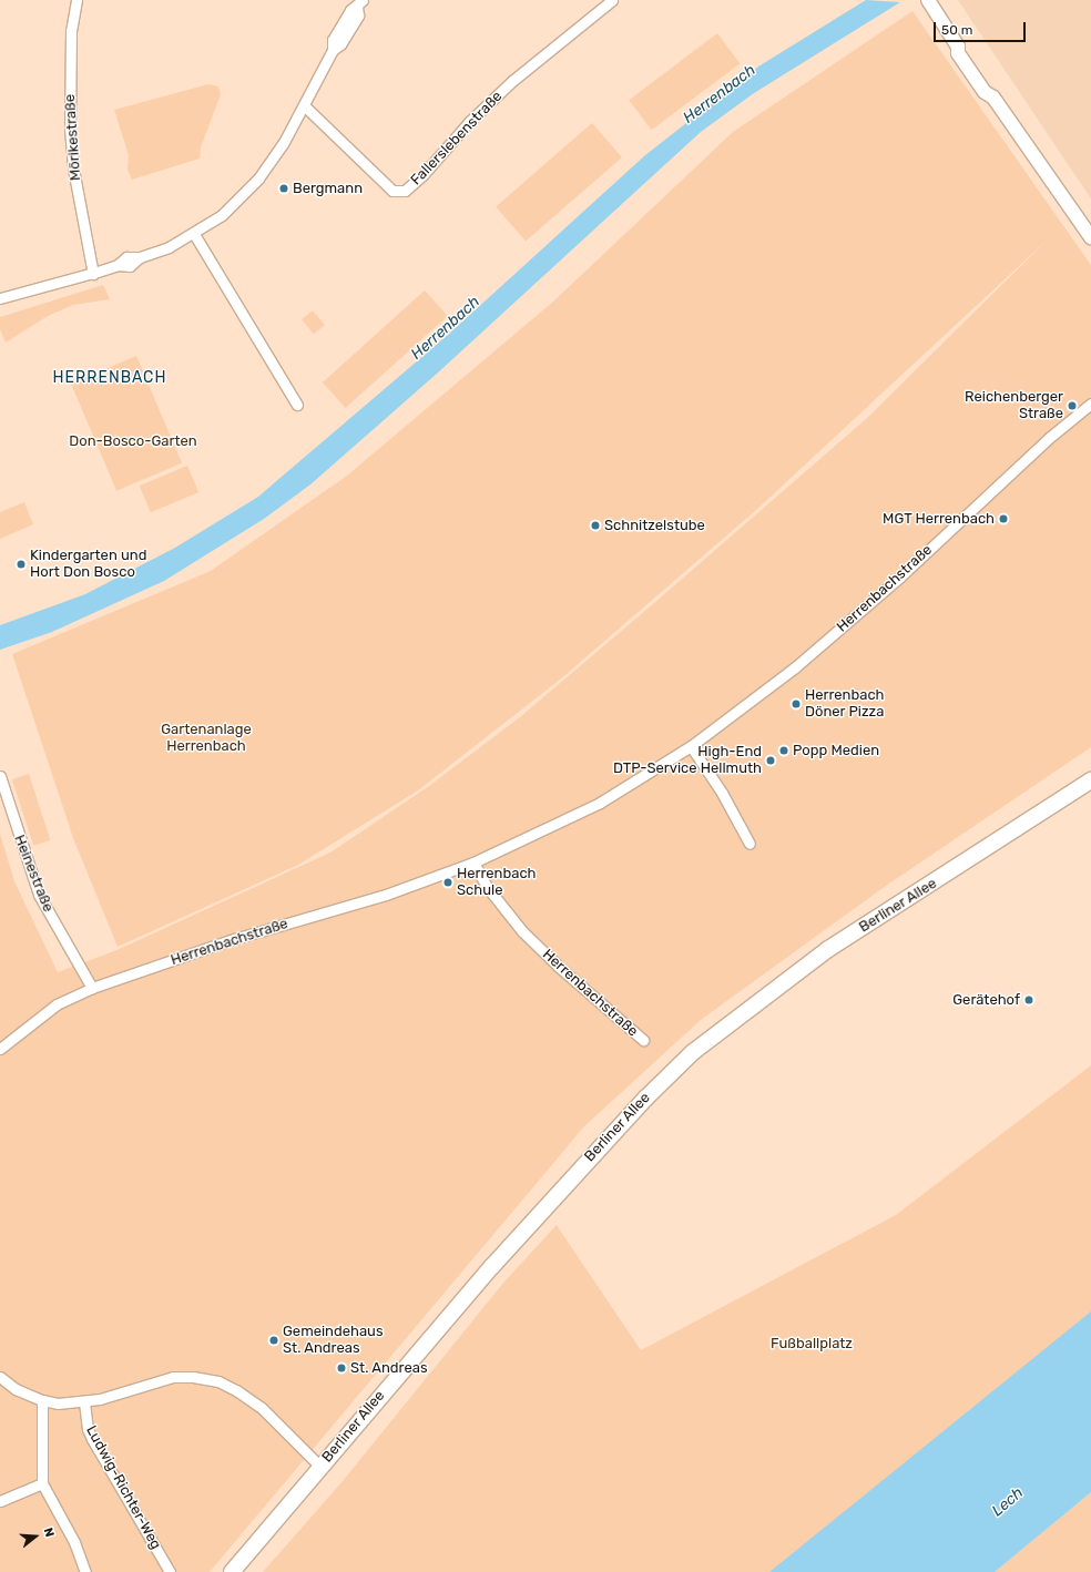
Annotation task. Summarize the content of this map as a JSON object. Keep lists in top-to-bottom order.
{
  "streets": {
    "main road": ["Berliner Allee"],
    "street": [
      "Mörikestraße",
      "Fallerslebenstraße",
      "Herrenbachstraße",
      "Heinestraße",
      "Ludwig-Richter-Weg"
    ]
  },
  "crossings": [
    ["Herrenbachstraße", "Heinestraße"]
  ],
  "districts": ["HERRENBACH"],
  "water": ["Herrenbach", "Lech"],
  "parks": ["Don-Bosco-Garten", "Gartenanlage Herrenbach", "Fußballplatz"],
  "places": [
    "Bergmann",
    "Reichenberger Straße",
    "MGT Herrenbach",
    "Schnitzelstube",
    "Kindergarten und Hort Don Bosco",
    "Herrenbach Döner Pizza",
    "Popp Medien",
    "High-End DTP-Service Hellmuth",
    "Herrenbach Schule",
    "Gerätehof",
    "Gemeindehaus St. Andreas",
    "St. Andreas"
  ],
  "scale_bar": "50 m",
  "north": "right"
}
